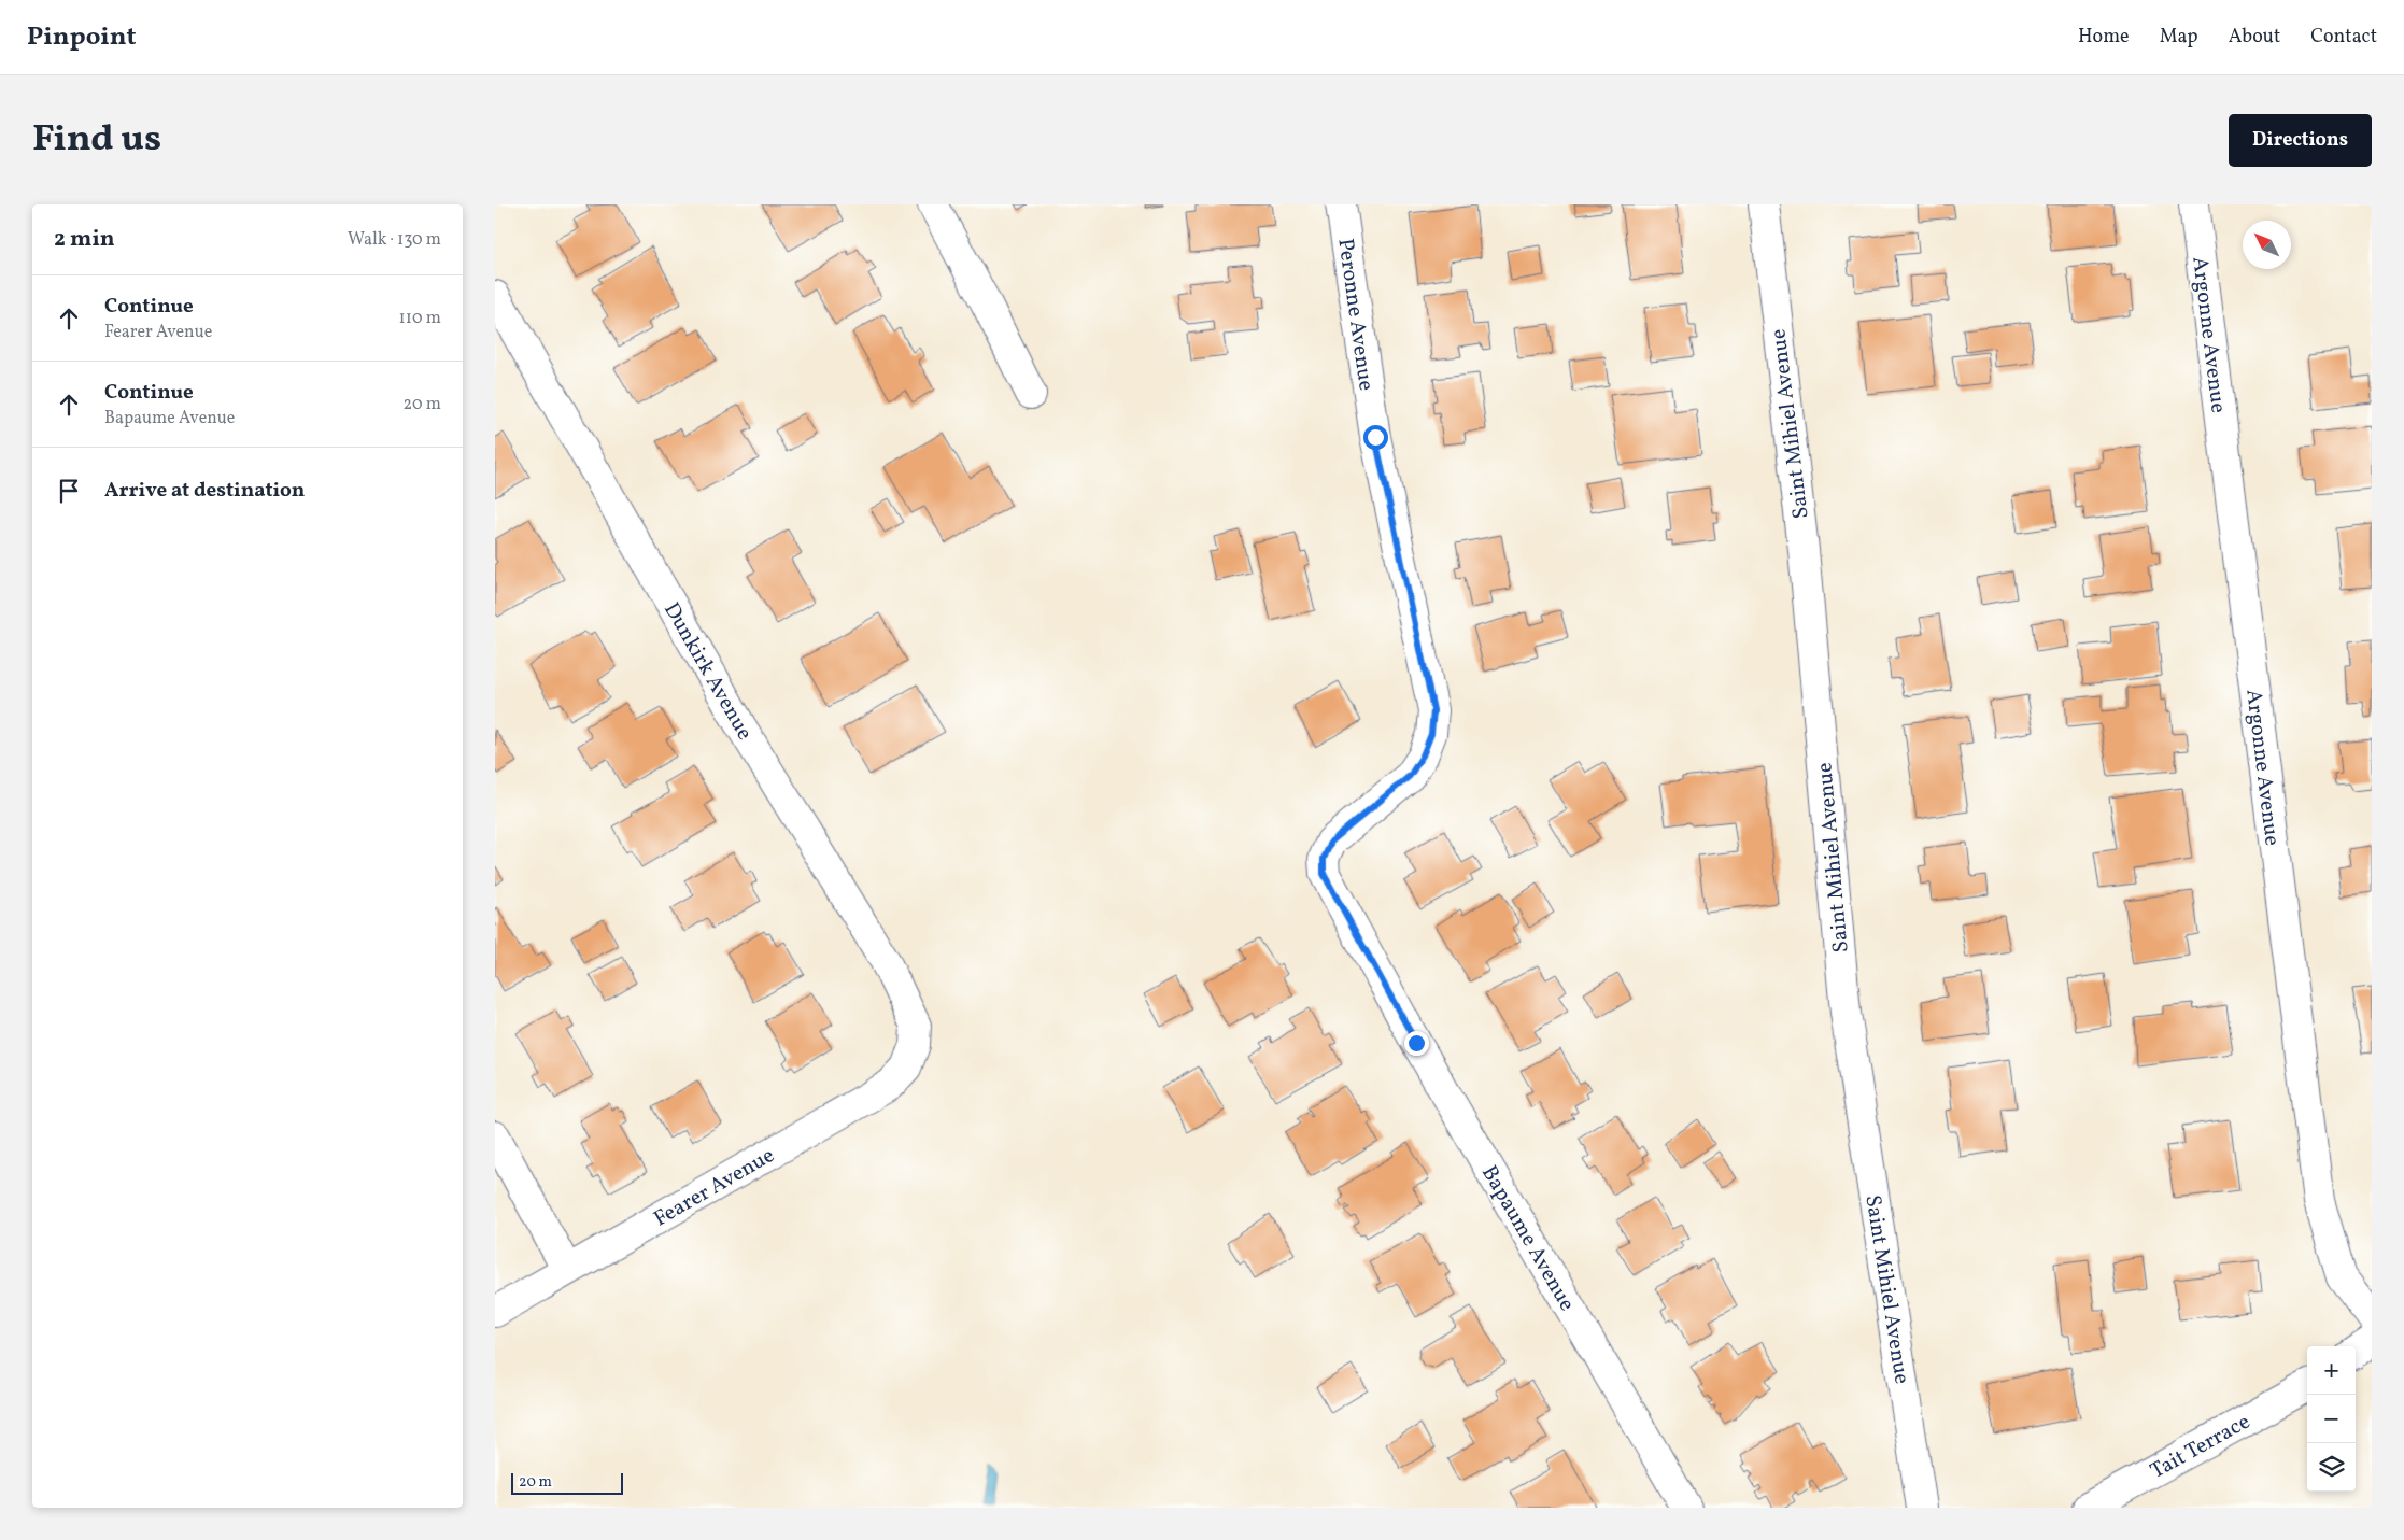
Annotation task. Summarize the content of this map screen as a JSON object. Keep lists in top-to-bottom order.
{
  "streets": {
    "street": [
      "Peronne Avenue",
      "Argonne Avenue",
      "Saint Mihiel Avenue",
      "Dunkirk Avenue",
      "Fearer Avenue",
      "Bapaume Avenue",
      "Tait Terrace"
    ]
  },
  "crossings": [
    ["Peronne Avenue", "Bapaume Avenue"],
    ["Dunkirk Avenue", "Fearer Avenue"]
  ],
  "scale_bar": "20 m",
  "north": "top left",
  "page": {
    "header": "Pinpoint",
    "nav": [
      "Home",
      "Map",
      "About",
      "Contact"
    ],
    "title": "Find us",
    "buttons": "Directions",
    "heading": ["2 min", "Walk · 130 m"],
    "list": [
      ["Continue", "Fearer Avenue", "110 m"],
      ["Continue", "Bapaume Avenue", "20 m"],
      "Arrive at destination"
    ],
    "map_buttons": ["+", "−"],
    "scale": "20 m"
  }
}
